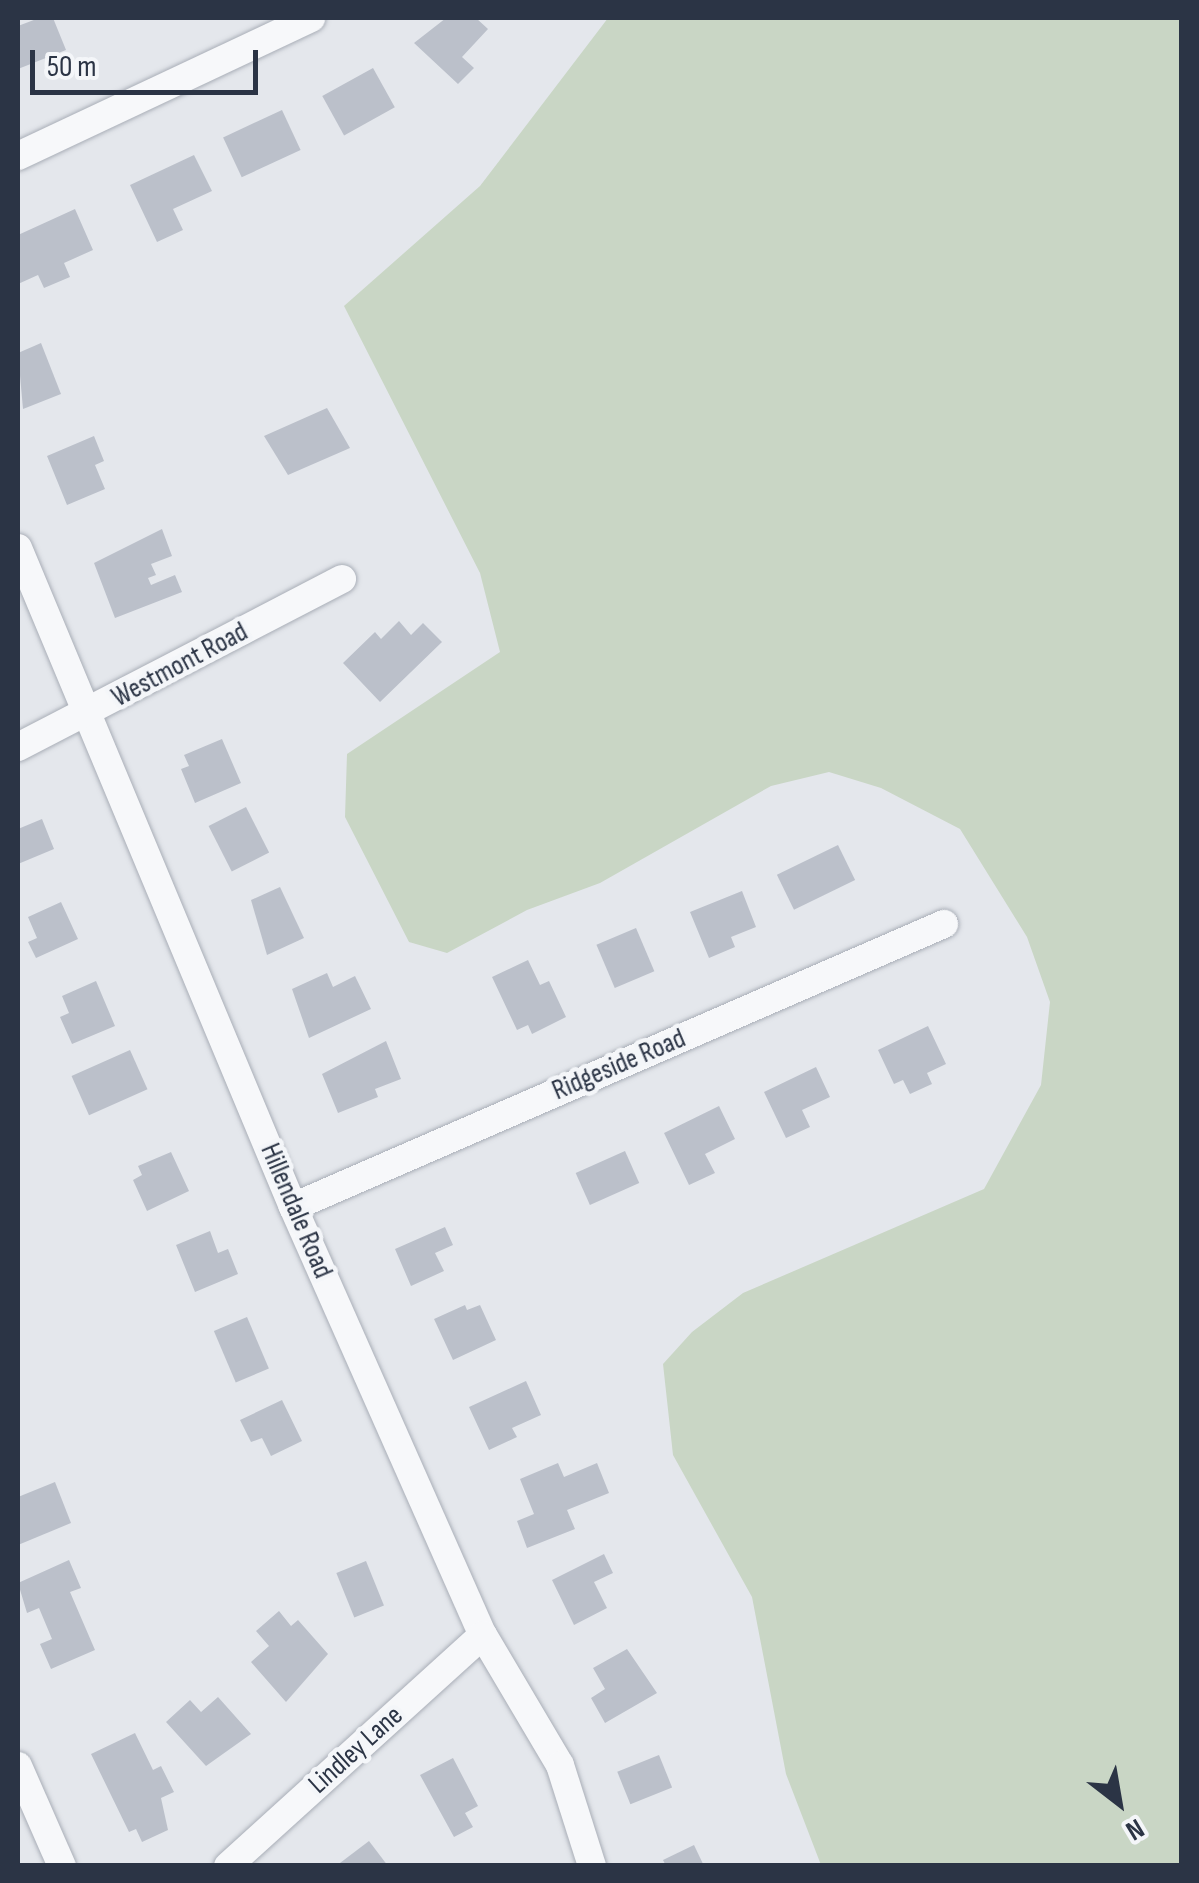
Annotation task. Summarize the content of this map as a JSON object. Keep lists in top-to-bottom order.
{
  "streets": {
    "street": [
      "Westmont Road",
      "Ridgeside Road",
      "Hillendale Road",
      "Lindley Lane"
    ]
  },
  "crossings": [
    ["Westmont Road", "Hillendale Road"],
    ["Ridgeside Road", "Hillendale Road"],
    ["Hillendale Road", "Lindley Lane"]
  ],
  "scale_bar": "50 m",
  "north": "bottom right"
}
